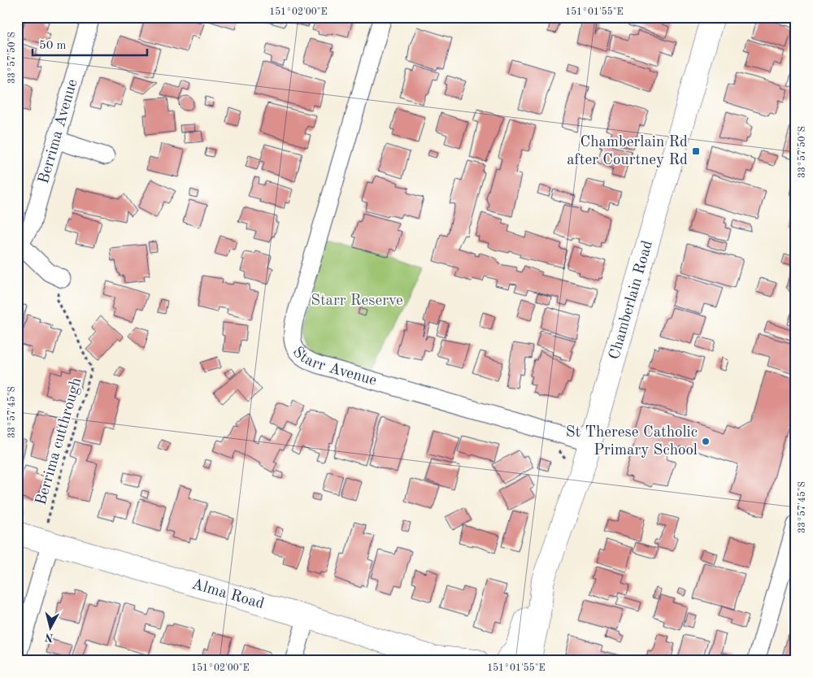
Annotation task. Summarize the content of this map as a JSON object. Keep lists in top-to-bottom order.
{
  "streets": {
    "street": [
      "Berrima Avenue",
      "Chamberlain Road",
      "Starr Avenue",
      "Alma Road"
    ],
    "path": ["Berrima cutthrough"]
  },
  "crossings": [
    ["Berrima Avenue", "Berrima cutthrough"],
    ["Chamberlain Road", "Starr Avenue"],
    ["Berrima cutthrough", "Alma Road"]
  ],
  "parks": ["Starr Reserve"],
  "places": {
    "transit": ["Chamberlain Rd after Courtney Rd"],
    "other": ["St Therese Catholic Primary School"]
  },
  "scale_bar": "50 m",
  "north": "bottom",
  "coordinates": [
    "151°02'00\"E",
    "151°01'55\"E",
    "33°57'50\"S",
    "33°57'45\"S"
  ]
}
